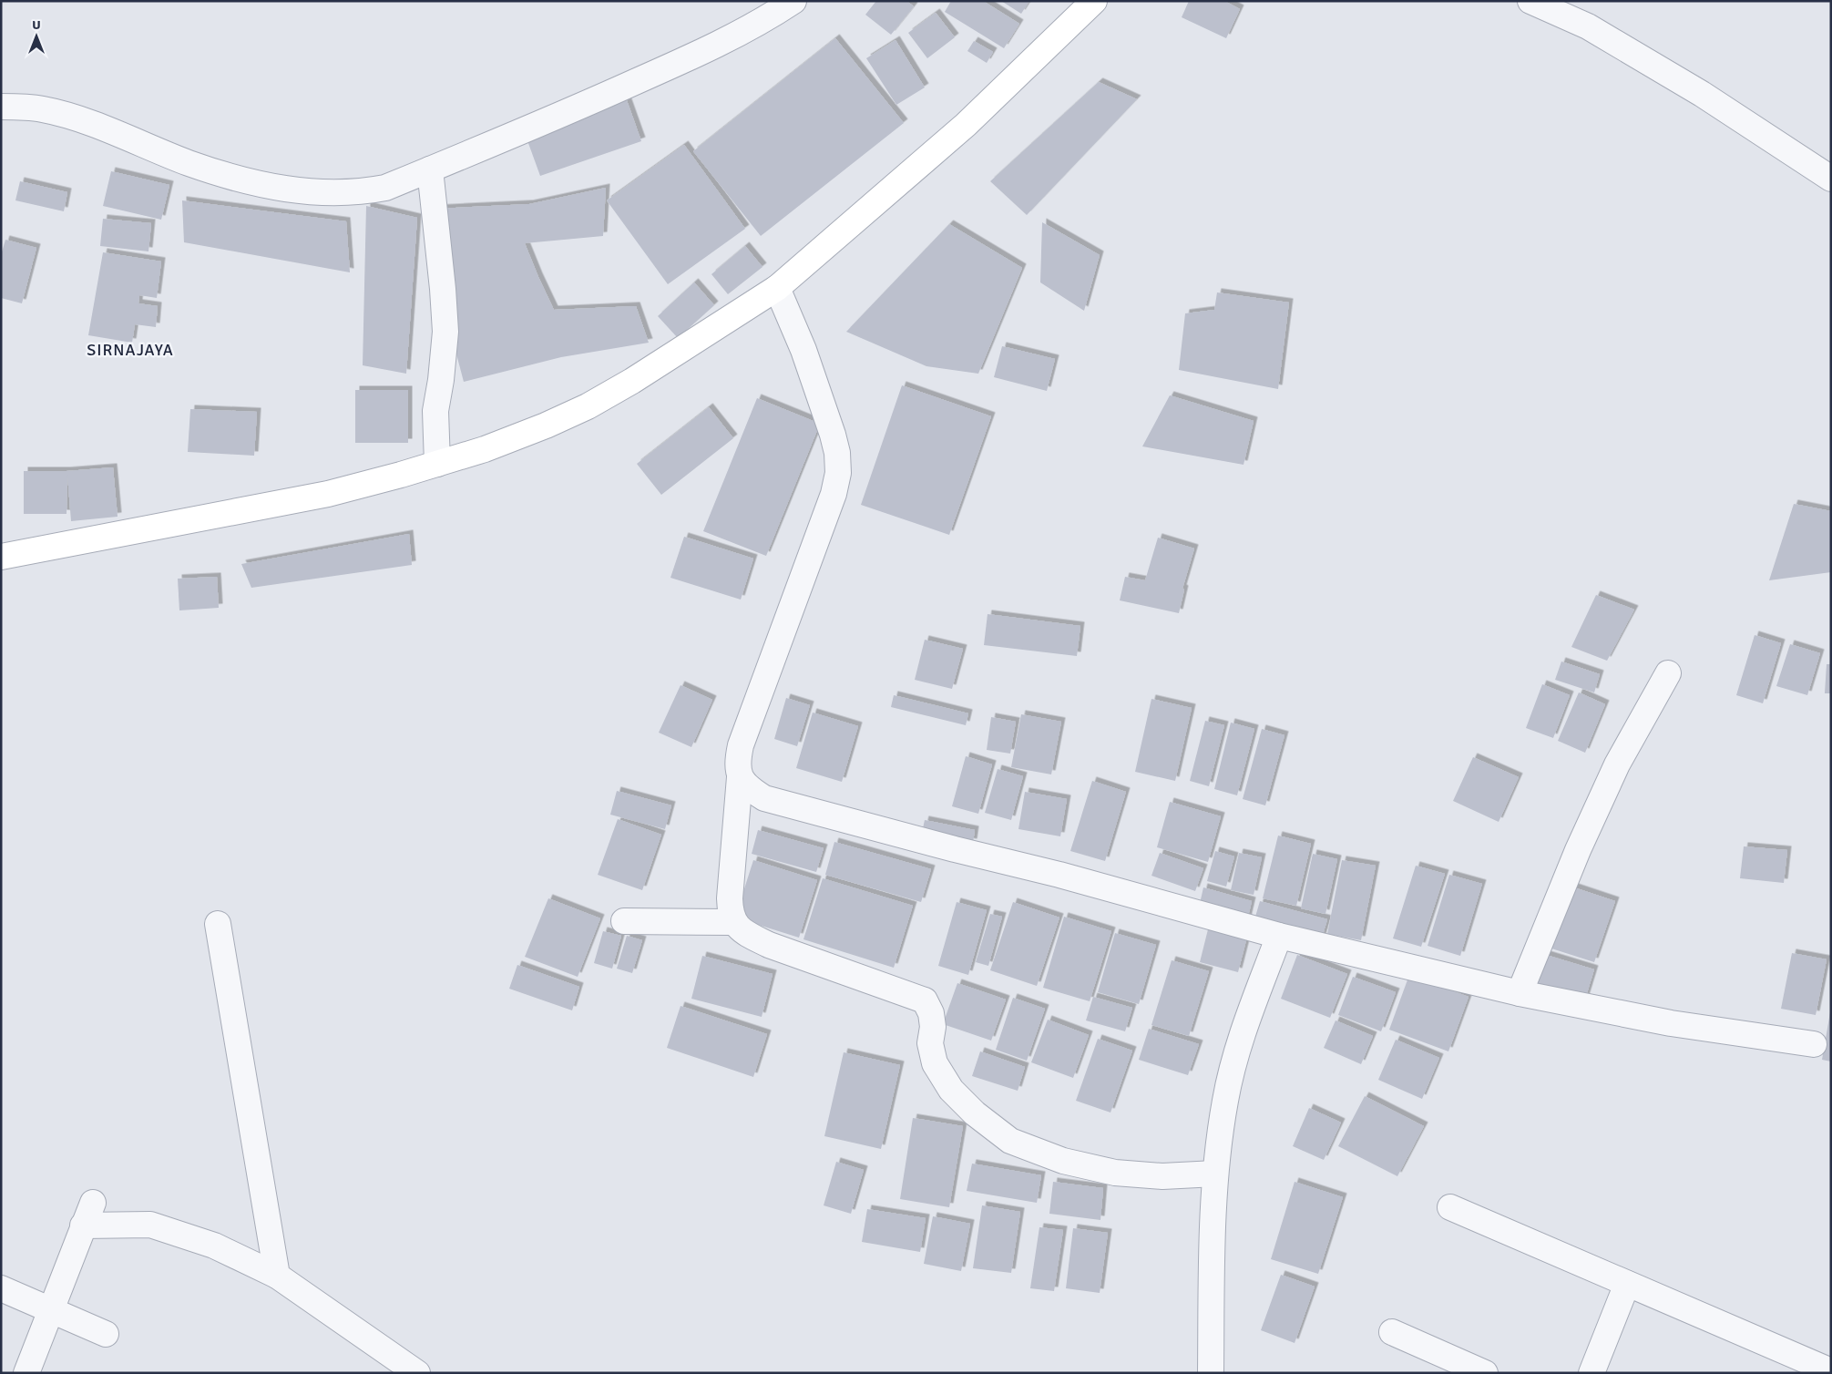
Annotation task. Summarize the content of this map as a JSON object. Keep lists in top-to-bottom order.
{
  "districts": ["SIRNAJAYA"],
  "north": "top"
}
